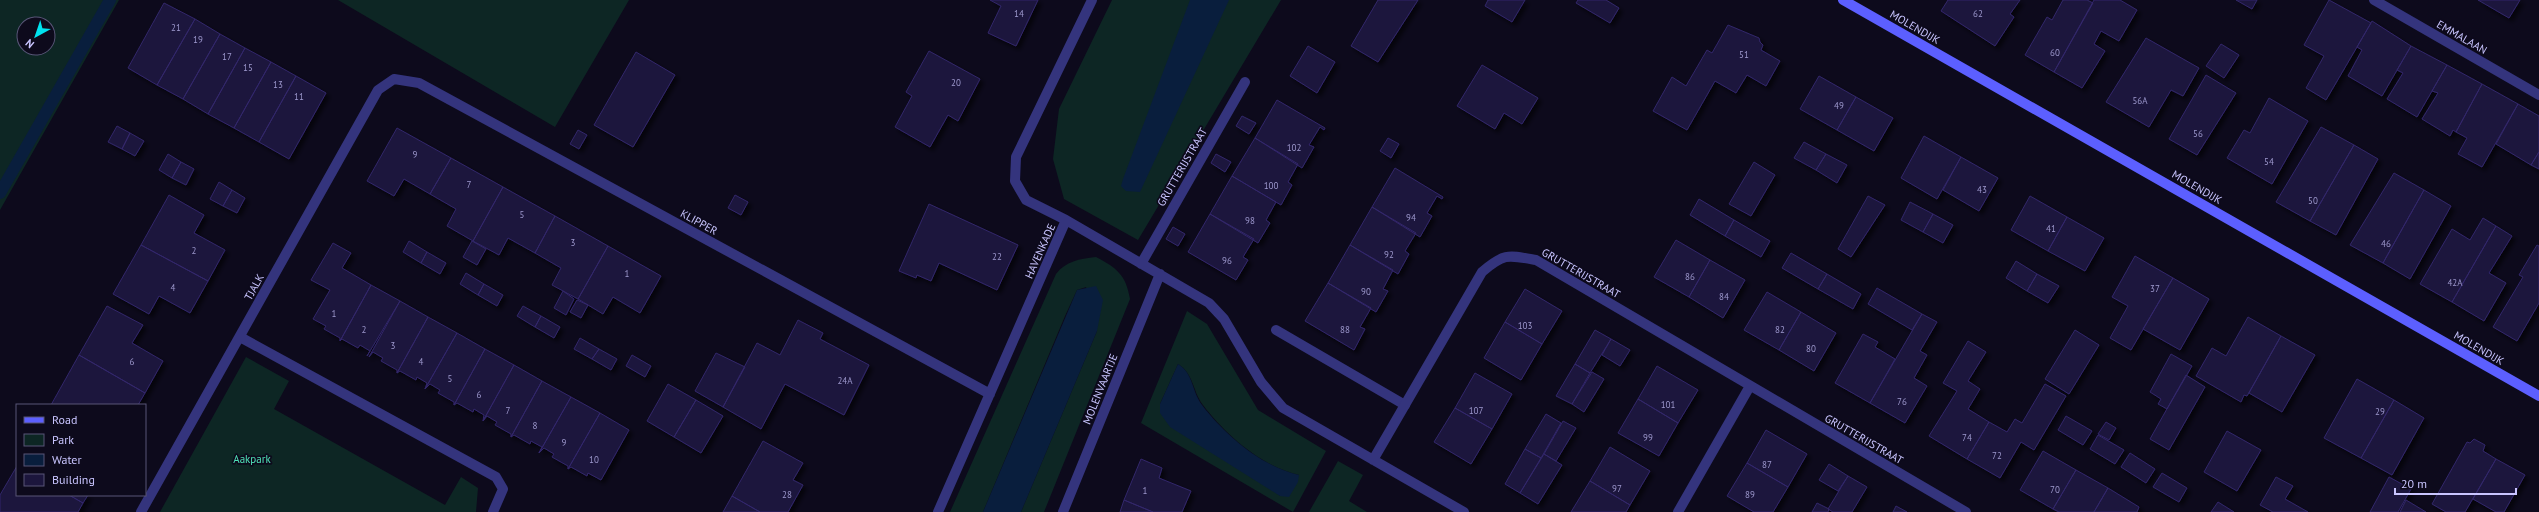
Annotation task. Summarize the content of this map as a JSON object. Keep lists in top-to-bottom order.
{
  "streets": {
    "street": [
      "MOLENDIJK",
      "EMMALAAN",
      "GRUTTERIJSTRAAT",
      "KLIPPER",
      "HAVENKADE",
      "TJALK",
      "MOLENVAARTJE"
    ]
  },
  "crossings": [
    ["KLIPPER", "HAVENKADE"],
    ["KLIPPER", "TJALK"]
  ],
  "parks": ["Aakpark"],
  "house_numbers": [
    "14",
    "62",
    "21",
    "19",
    "60",
    "51",
    "17",
    "15",
    "20",
    "13",
    "11",
    "56A",
    "49",
    "56",
    "102",
    "9",
    "54",
    "7",
    "100",
    "43",
    "50",
    "5",
    "94",
    "98",
    "41",
    "3",
    "46",
    "2",
    "92",
    "22",
    "96",
    "1",
    "86",
    "42A",
    "4",
    "37",
    "90",
    "84",
    "1",
    "103",
    "2",
    "88",
    "82",
    "3",
    "80",
    "6",
    "4",
    "5",
    "24A",
    "6",
    "76",
    "101",
    "7",
    "107",
    "29",
    "8",
    "99",
    "74",
    "9",
    "72",
    "10",
    "87",
    "97",
    "70",
    "1",
    "28",
    "89"
  ],
  "legend": [
    "Road",
    "Park",
    "Water",
    "Building"
  ],
  "scale_bar": "20 m",
  "north": "bottom left"
}
